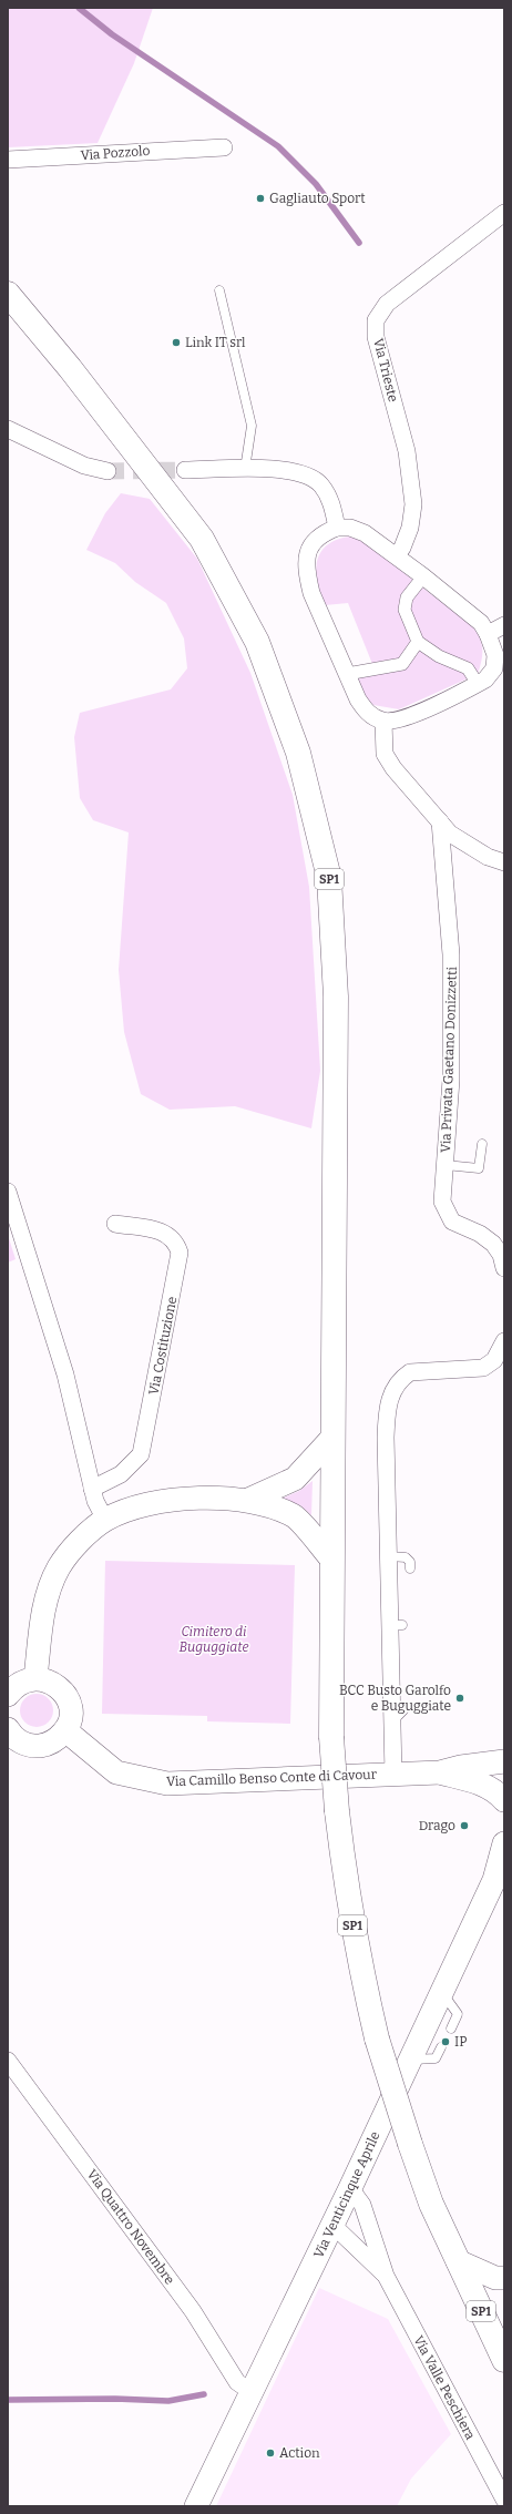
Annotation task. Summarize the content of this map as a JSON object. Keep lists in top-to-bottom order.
{
  "streets": {
    "main road": ["SP1", "Via Camillo Benso Conte di Cavour", "Via Venticinque Aprile"],
    "street": [
      "Via Pozzolo",
      "Via Trieste",
      "Via Privata Gaetano Donizzetti",
      "Via Costituzione",
      "Via Quattro Novembre",
      "Via Valle Peschiera"
    ]
  },
  "crossings": [
    ["Via Venticinque Aprile", "Via Quattro Novembre"],
    ["Via Venticinque Aprile", "Via Valle Peschiera"]
  ],
  "parks": ["Cimitero di Buguggiate"],
  "places": [
    "Gagliauto Sport",
    "Link IT srl",
    "BCC Busto Garolfo e Buguggiate",
    "Drago",
    "IP",
    "Action"
  ]
}
